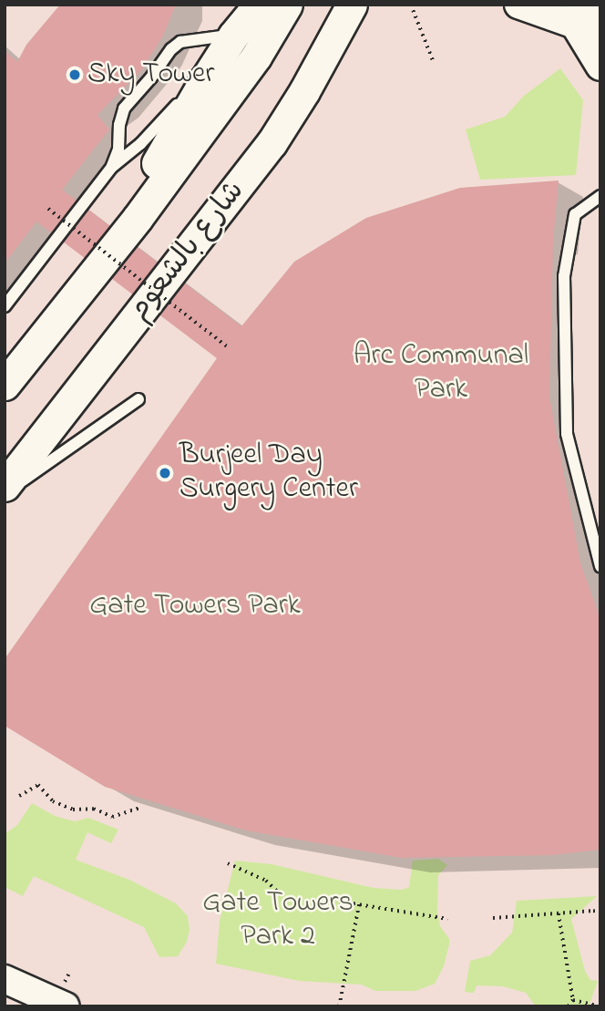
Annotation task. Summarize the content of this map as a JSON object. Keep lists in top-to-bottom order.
{
  "streets": {
    "main road": ["شارع بالشعوم"]
  },
  "parks": ["Arc Communal Park", "Gate Towers Park", "Gate Towers Park 2"],
  "places": ["Sky Tower", "Burjeel Day Surgery Center"]
}
